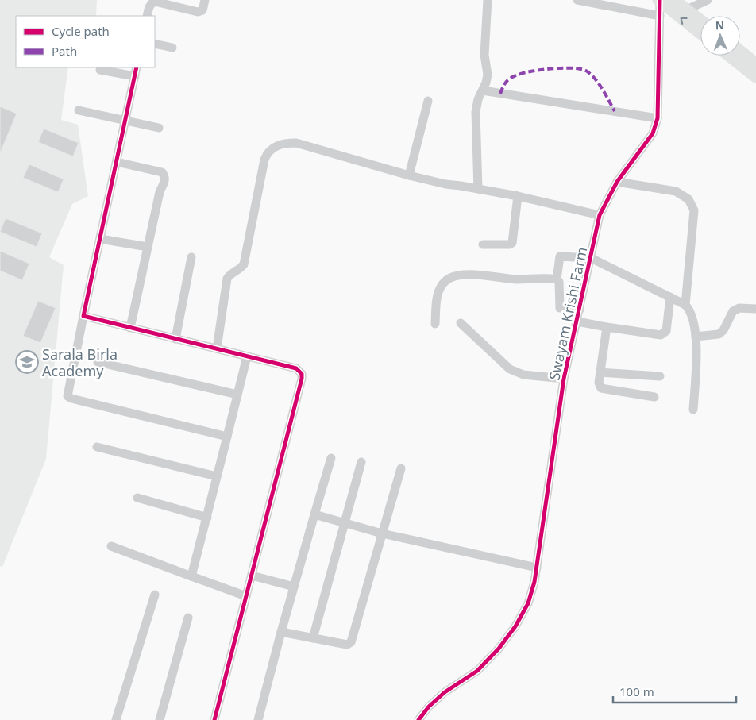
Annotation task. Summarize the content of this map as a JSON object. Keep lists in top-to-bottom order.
{
  "streets": {
    "street": ["Swayam Krishi Farm"]
  },
  "places": {
    "school or university": ["Sarala Birla Academy"]
  },
  "legend": ["Cycle path", "Path"],
  "scale_bar": "100 m",
  "north": "top"
}
